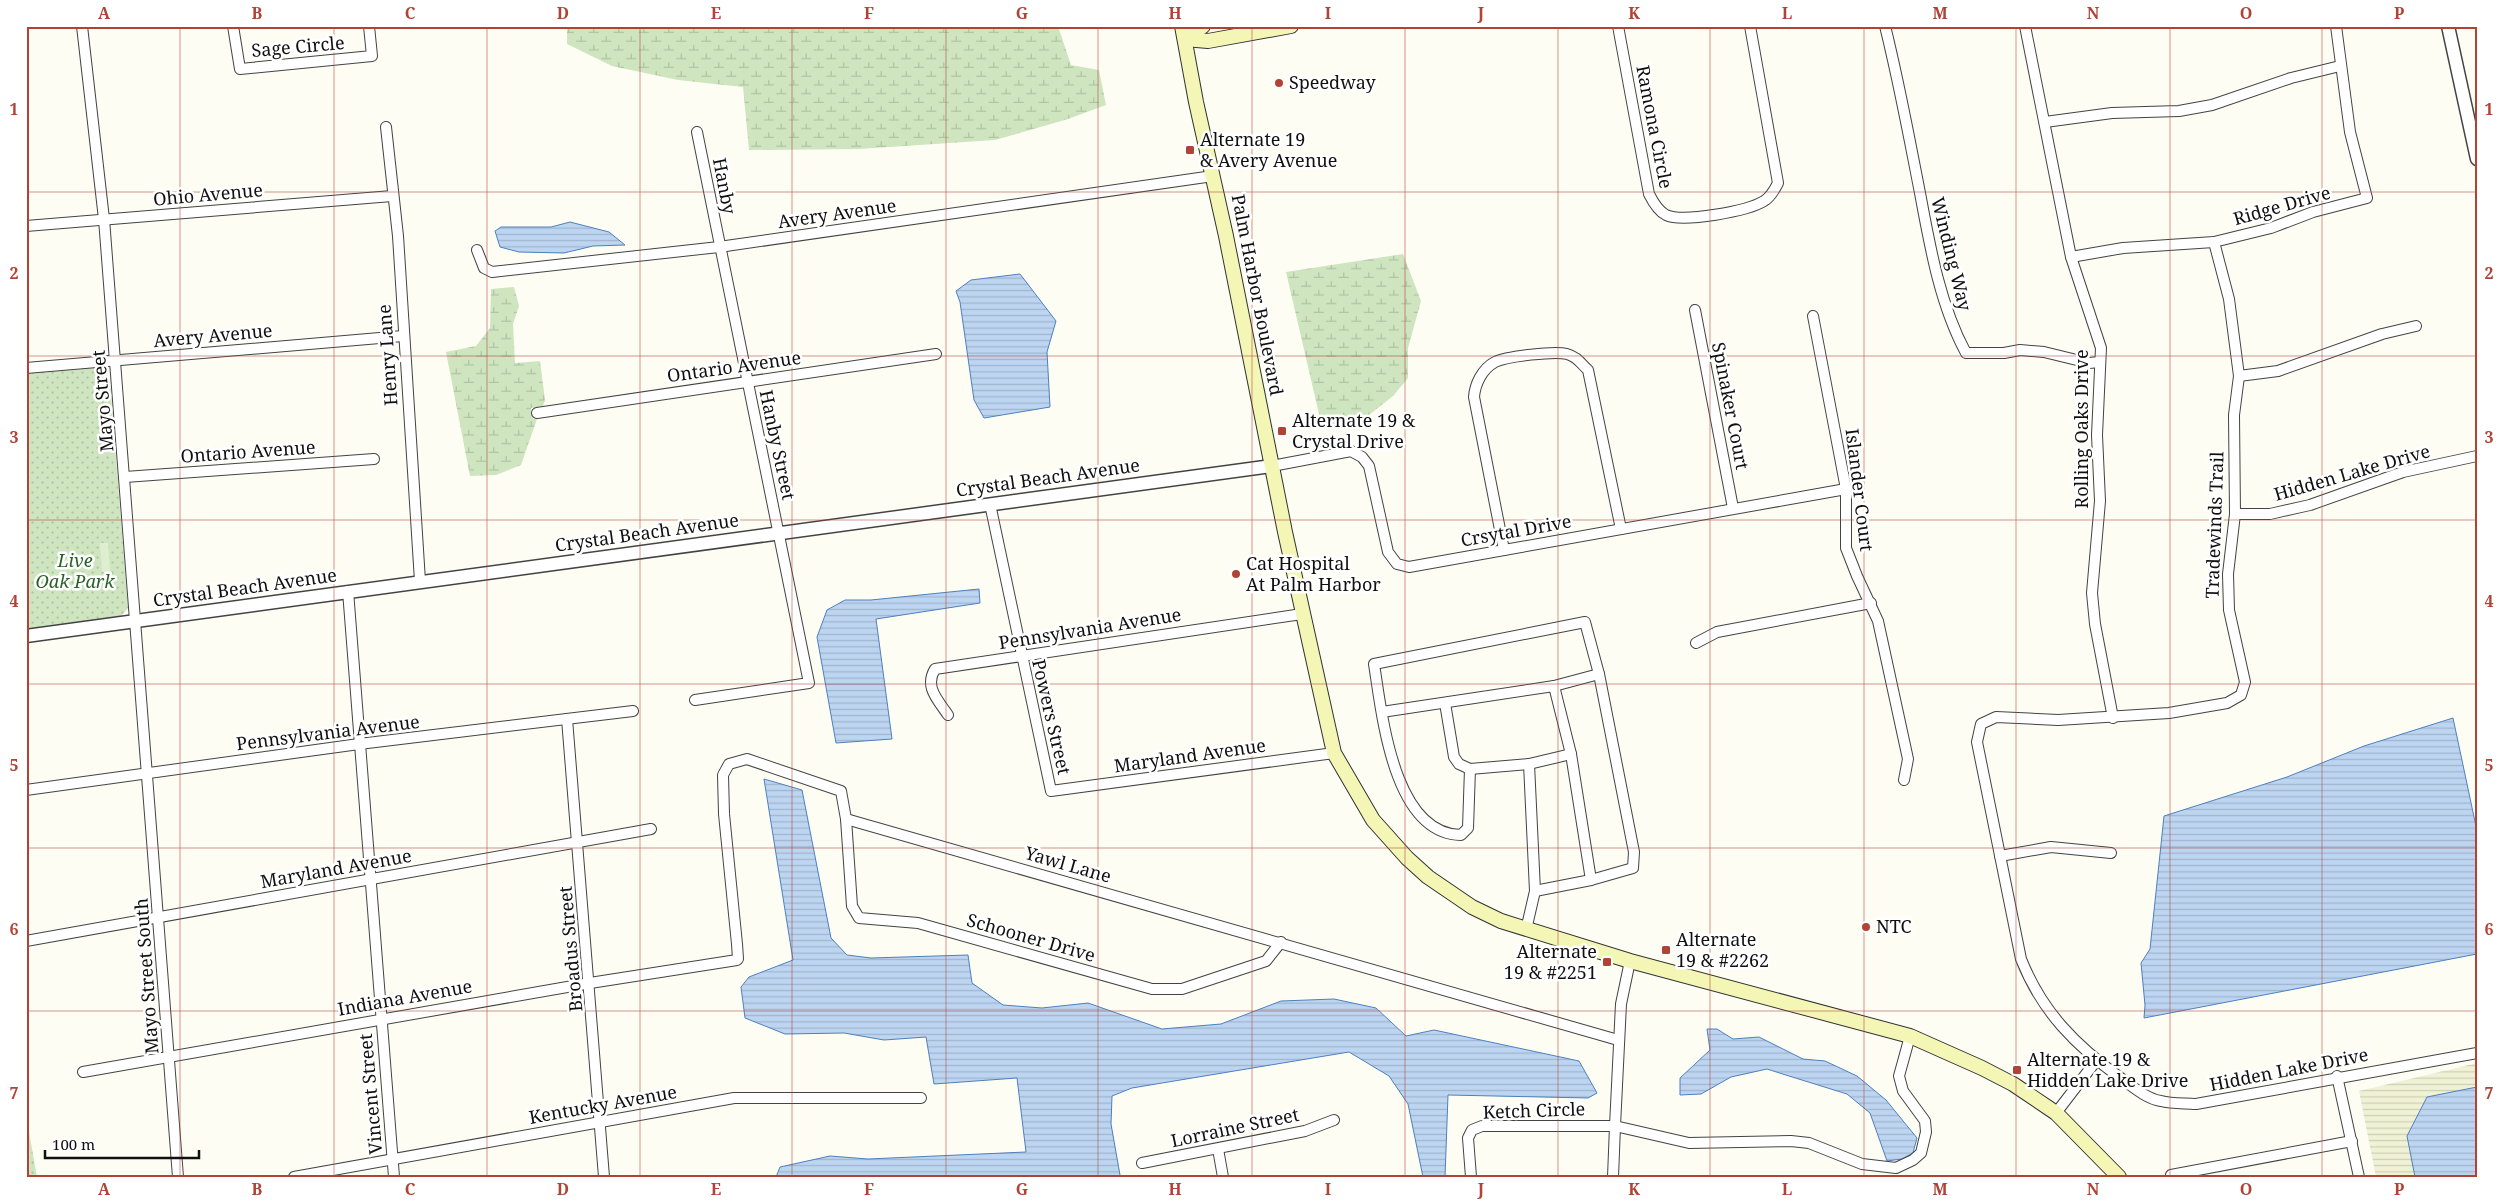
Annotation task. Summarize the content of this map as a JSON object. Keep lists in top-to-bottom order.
{
  "streets": {
    "main road": ["Palm Harbor Boulevard"],
    "street": [
      "Sage Circle",
      "Ramona Circle",
      "Hanby",
      "Ohio Avenue",
      "Ridge Drive",
      "Avery Avenue",
      "Winding Way",
      "Henry Lane",
      "Ontario Avenue",
      "Mayo Street",
      "Spinaker Court",
      "Rolling Oaks Drive",
      "Hanby Street",
      "Hidden Lake Drive",
      "Crystal Beach Avenue",
      "Islander Court",
      "Tradewinds Trail",
      "Crsytal Drive",
      "Pennsylvania Avenue",
      "Powers Street",
      "Maryland Avenue",
      "Yawl Lane",
      "Schooner Drive",
      "Broadus Street",
      "Mayo Street South",
      "Indiana Avenue",
      "Vincent Street",
      "Kentucky Avenue",
      "Ketch Circle",
      "Lorraine Street"
    ]
  },
  "crossings": [
    ["Hanby", "Avery Avenue"],
    ["Hanby", "Hanby Street"],
    ["Ohio Avenue", "Henry Lane"],
    ["Ohio Avenue", "Mayo Street"],
    ["Ridge Drive", "Rolling Oaks Drive"],
    ["Ridge Drive", "Tradewinds Trail"],
    ["Avery Avenue", "Palm Harbor Boulevard"],
    ["Avery Avenue", "Henry Lane"],
    ["Avery Avenue", "Mayo Street"],
    ["Avery Avenue", "Hanby Street"],
    ["Winding Way", "Rolling Oaks Drive"],
    ["Palm Harbor Boulevard", "Crystal Beach Avenue"],
    ["Palm Harbor Boulevard", "Crsytal Drive"],
    ["Palm Harbor Boulevard", "Pennsylvania Avenue"],
    ["Palm Harbor Boulevard", "Maryland Avenue"],
    ["Henry Lane", "Crystal Beach Avenue"],
    ["Ontario Avenue", "Mayo Street"],
    ["Ontario Avenue", "Hanby Street"],
    ["Mayo Street", "Crystal Beach Avenue"],
    ["Mayo Street", "Pennsylvania Avenue"],
    ["Mayo Street", "Mayo Street South"],
    ["Spinaker Court", "Crsytal Drive"],
    ["Rolling Oaks Drive", "Tradewinds Trail"],
    ["Hanby Street", "Crystal Beach Avenue"],
    ["Hidden Lake Drive", "Tradewinds Trail"],
    ["Crystal Beach Avenue", "Crsytal Drive"],
    ["Crystal Beach Avenue", "Powers Street"],
    ["Crystal Beach Avenue", "Vincent Street"],
    ["Islander Court", "Crsytal Drive"],
    ["Pennsylvania Avenue", "Powers Street"],
    ["Pennsylvania Avenue", "Broadus Street"],
    ["Pennsylvania Avenue", "Mayo Street South"],
    ["Pennsylvania Avenue", "Vincent Street"],
    ["Powers Street", "Maryland Avenue"],
    ["Maryland Avenue", "Broadus Street"],
    ["Maryland Avenue", "Mayo Street South"],
    ["Maryland Avenue", "Vincent Street"],
    ["Yawl Lane", "Schooner Drive"],
    ["Yawl Lane", "Indiana Avenue"],
    ["Schooner Drive", "Indiana Avenue"],
    ["Broadus Street", "Indiana Avenue"],
    ["Broadus Street", "Kentucky Avenue"],
    ["Mayo Street South", "Indiana Avenue"],
    ["Indiana Avenue", "Vincent Street"],
    ["Vincent Street", "Kentucky Avenue"]
  ],
  "parks": ["Live Oak Park"],
  "places": {
    "other": ["Speedway", "Cat Hospital At Palm Harbor", "NTC"],
    "transit": [
      "Alternate 19 & Avery Avenue",
      "Alternate 19 & Crystal Drive",
      "Alternate 19 & #2262",
      "Alternate 19 & #2251",
      "Alternate 19 & Hidden Lake Drive"
    ]
  },
  "scale_bar": "100 m",
  "grid": {
    "columns": [
      "A",
      "B",
      "C",
      "D",
      "E",
      "F",
      "G",
      "H",
      "I",
      "J",
      "K",
      "L",
      "M",
      "N",
      "O",
      "P"
    ],
    "rows": [
      "1",
      "2",
      "3",
      "4",
      "5",
      "6",
      "7"
    ]
  }
}
